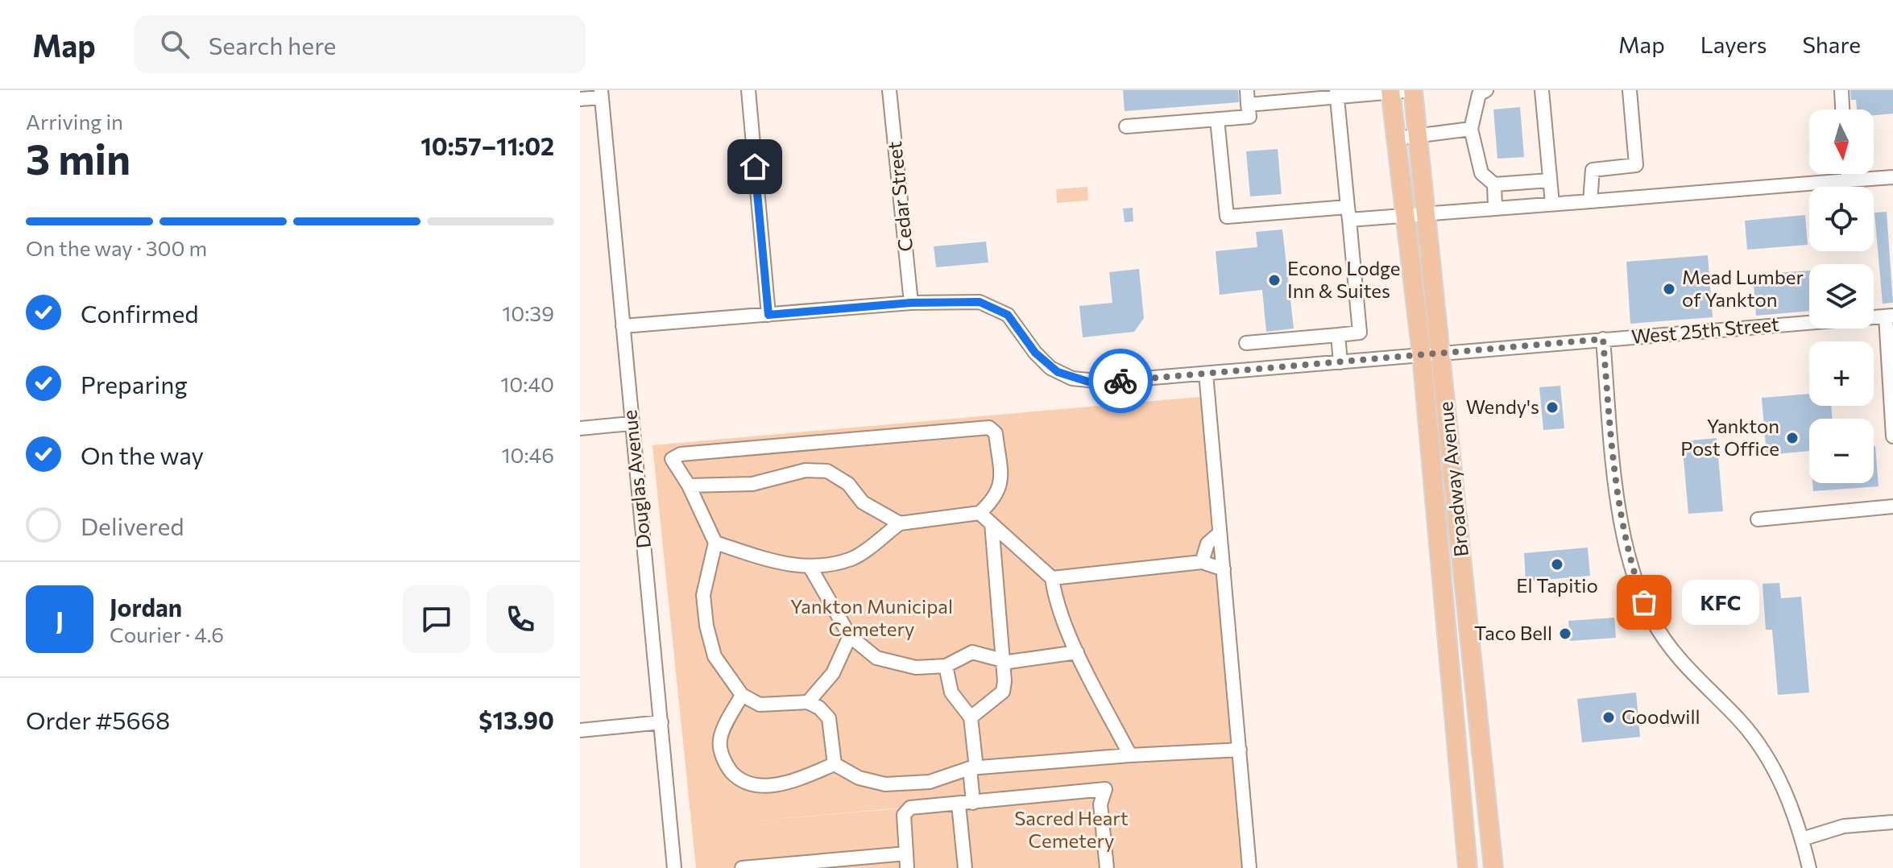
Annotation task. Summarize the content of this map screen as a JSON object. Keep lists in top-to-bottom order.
{
  "streets": {
    "highway": ["Broadway Avenue"],
    "street": ["Cedar Street", "West 25th Street", "Douglas Avenue"]
  },
  "crossings": [
    ["Cedar Street", "West 25th Street"],
    ["West 25th Street", "Douglas Avenue"],
    ["West 25th Street", "Broadway Avenue"]
  ],
  "parks": ["Yankton Municipal Cemetery", "Sacred Heart Cemetery"],
  "places": [
    "Econo Lodge Inn & Suites",
    "Mead Lumber of Yankton",
    "Wendy's",
    "Yankton Post Office",
    "El Tapitio",
    "KFC",
    "Taco Bell",
    "Goodwill"
  ],
  "north": "bottom",
  "page": {
    "header": "Map",
    "search": "Search here",
    "nav": ["Map", "Layers", "Share"],
    "heading": ["3 min", "Arriving in", "10:57–11:02"],
    "panel": [
      "Jordan",
      "Courier · 4.6",
      "Order #5668",
      "$13.90"
    ],
    "map_buttons": ["+", "−"],
    "bar": "On the way · 300 m",
    "list": [
      ["Confirmed", "10:39"],
      ["Preparing", "10:40"],
      ["On the way", "10:46"],
      "Delivered"
    ],
    "bubble": "KFC",
    "round": "J"
  }
}
